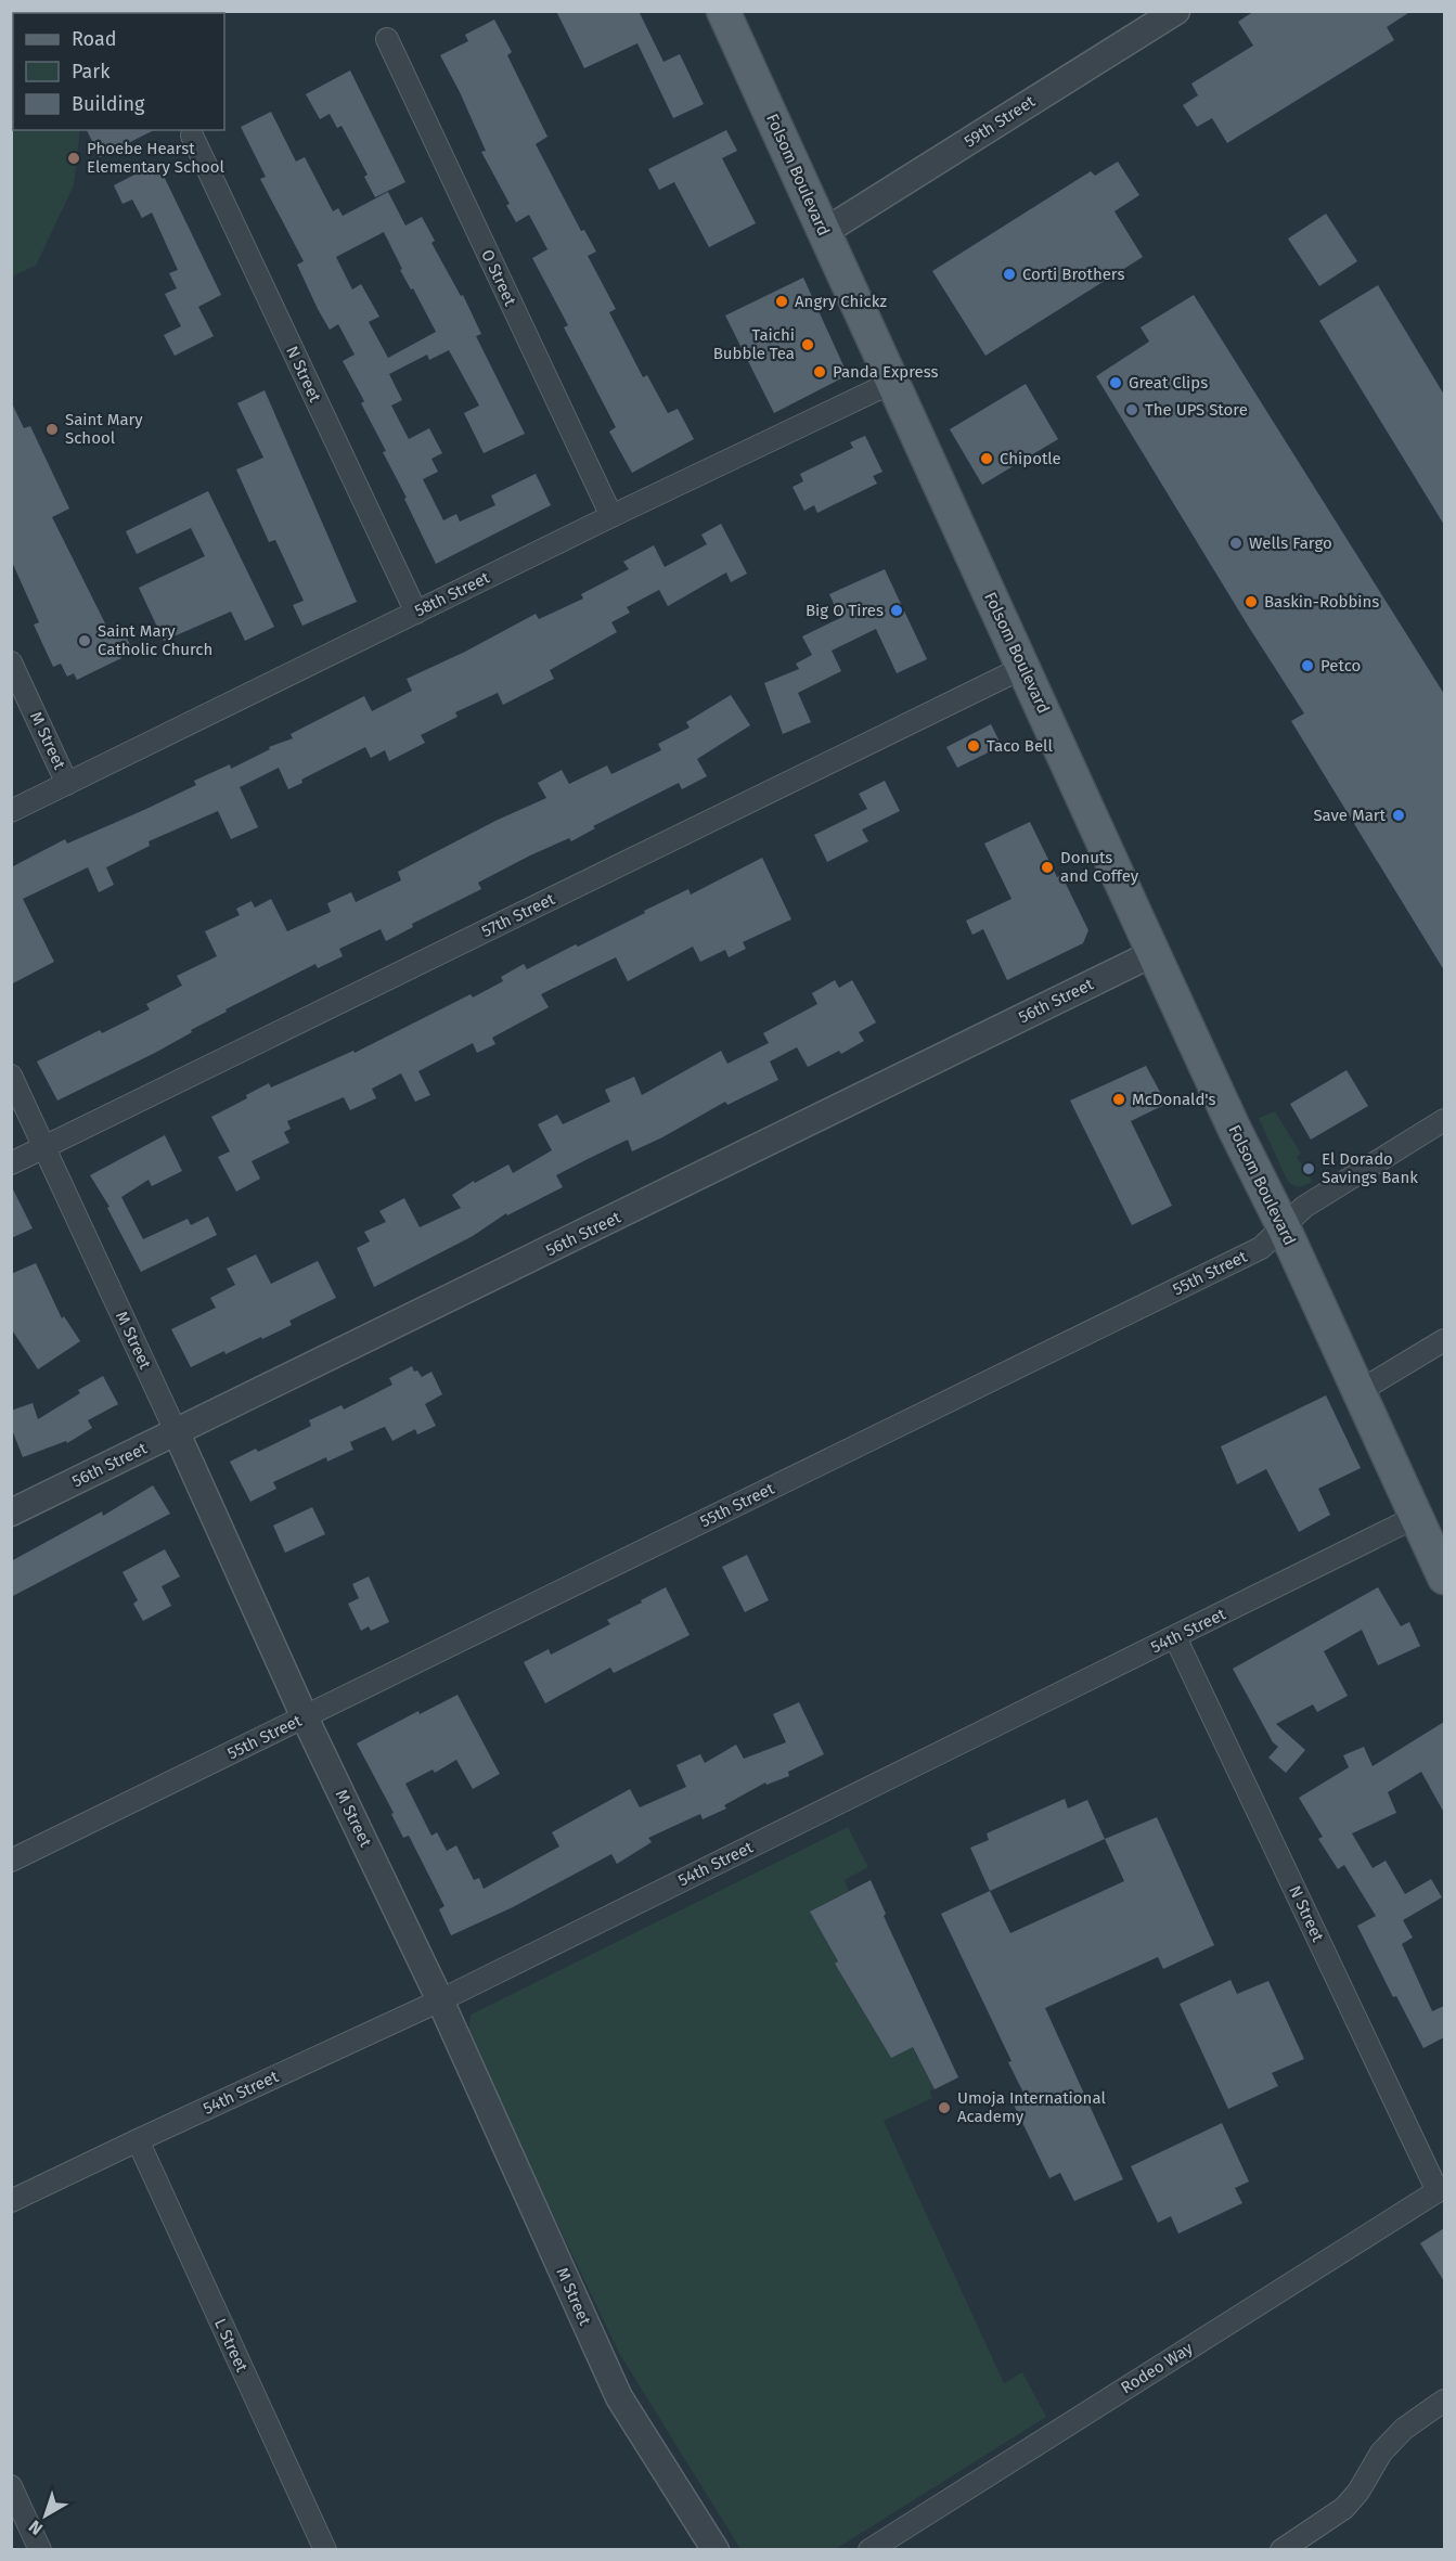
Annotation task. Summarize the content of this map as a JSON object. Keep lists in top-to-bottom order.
{
  "streets": {
    "main road": ["Folsom Boulevard"],
    "street": [
      "59th Street",
      "O Street",
      "N Street",
      "58th Street",
      "M Street",
      "57th Street",
      "56th Street",
      "55th Street",
      "54th Street",
      "L Street",
      "Rodeo Way"
    ]
  },
  "crossings": [
    ["59th Street", "Folsom Boulevard"],
    ["Folsom Boulevard", "58th Street"],
    ["Folsom Boulevard", "57th Street"],
    ["Folsom Boulevard", "56th Street"],
    ["Folsom Boulevard", "55th Street"],
    ["Folsom Boulevard", "54th Street"],
    ["O Street", "58th Street"],
    ["N Street", "58th Street"],
    ["N Street", "54th Street"],
    ["N Street", "Rodeo Way"],
    ["58th Street", "M Street"],
    ["M Street", "57th Street"],
    ["M Street", "56th Street"],
    ["M Street", "55th Street"],
    ["M Street", "54th Street"],
    ["54th Street", "L Street"]
  ],
  "places": [
    "Phoebe Hearst Elementary School",
    "Corti Brothers",
    "Angry Chickz",
    "Taichi Bubble Tea",
    "Panda Express",
    "Great Clips",
    "The UPS Store",
    "Saint Mary School",
    "Chipotle",
    "Wells Fargo",
    "Baskin-Robbins",
    "Big O Tires",
    "Saint Mary Catholic Church",
    "Petco",
    "Taco Bell",
    "Save Mart",
    "Donuts and Coffey",
    "McDonald's",
    "El Dorado Savings Bank",
    "Umoja International Academy"
  ],
  "legend": ["Road", "Park", "Building"],
  "north": "bottom left"
}
